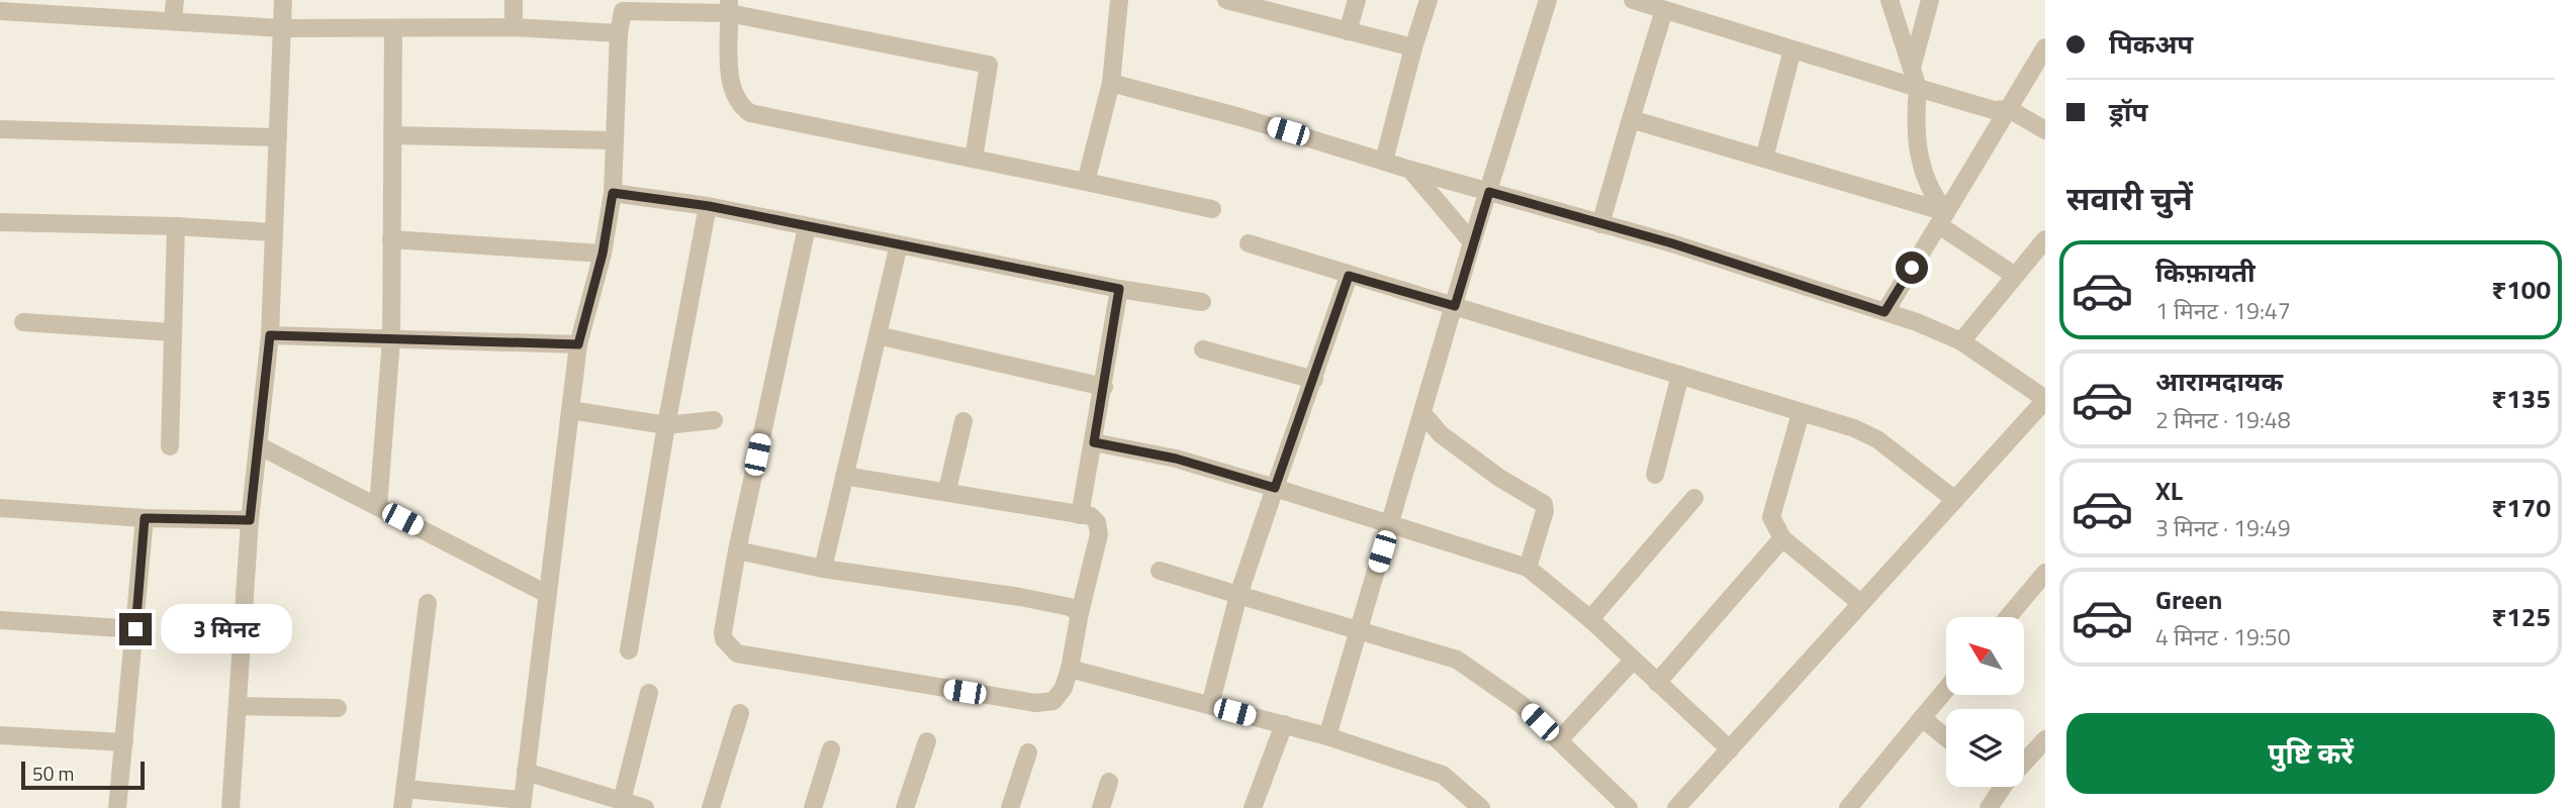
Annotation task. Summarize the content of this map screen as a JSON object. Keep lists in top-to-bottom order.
{
  "scale_bar": "50 m",
  "north": "top left",
  "page": {
    "banner": ["पिकअप", "ड्रॉप"],
    "heading": "सवारी चुनें",
    "list": [
      {
        "name": "किफ़ायती",
        "note": "1 मिनट · 19:47",
        "value": "₹100"
      },
      {
        "name": "आरामदायक",
        "note": "2 मिनट · 19:48",
        "value": "₹135"
      },
      {
        "name": "XL",
        "note": "3 मिनट · 19:49",
        "value": "₹170"
      },
      {
        "name": "Green",
        "note": "4 मिनट · 19:50",
        "value": "₹125"
      }
    ],
    "bubble": "3 मिनट",
    "buttons": "पुष्टि करें",
    "scale": "50 m"
  }
}
